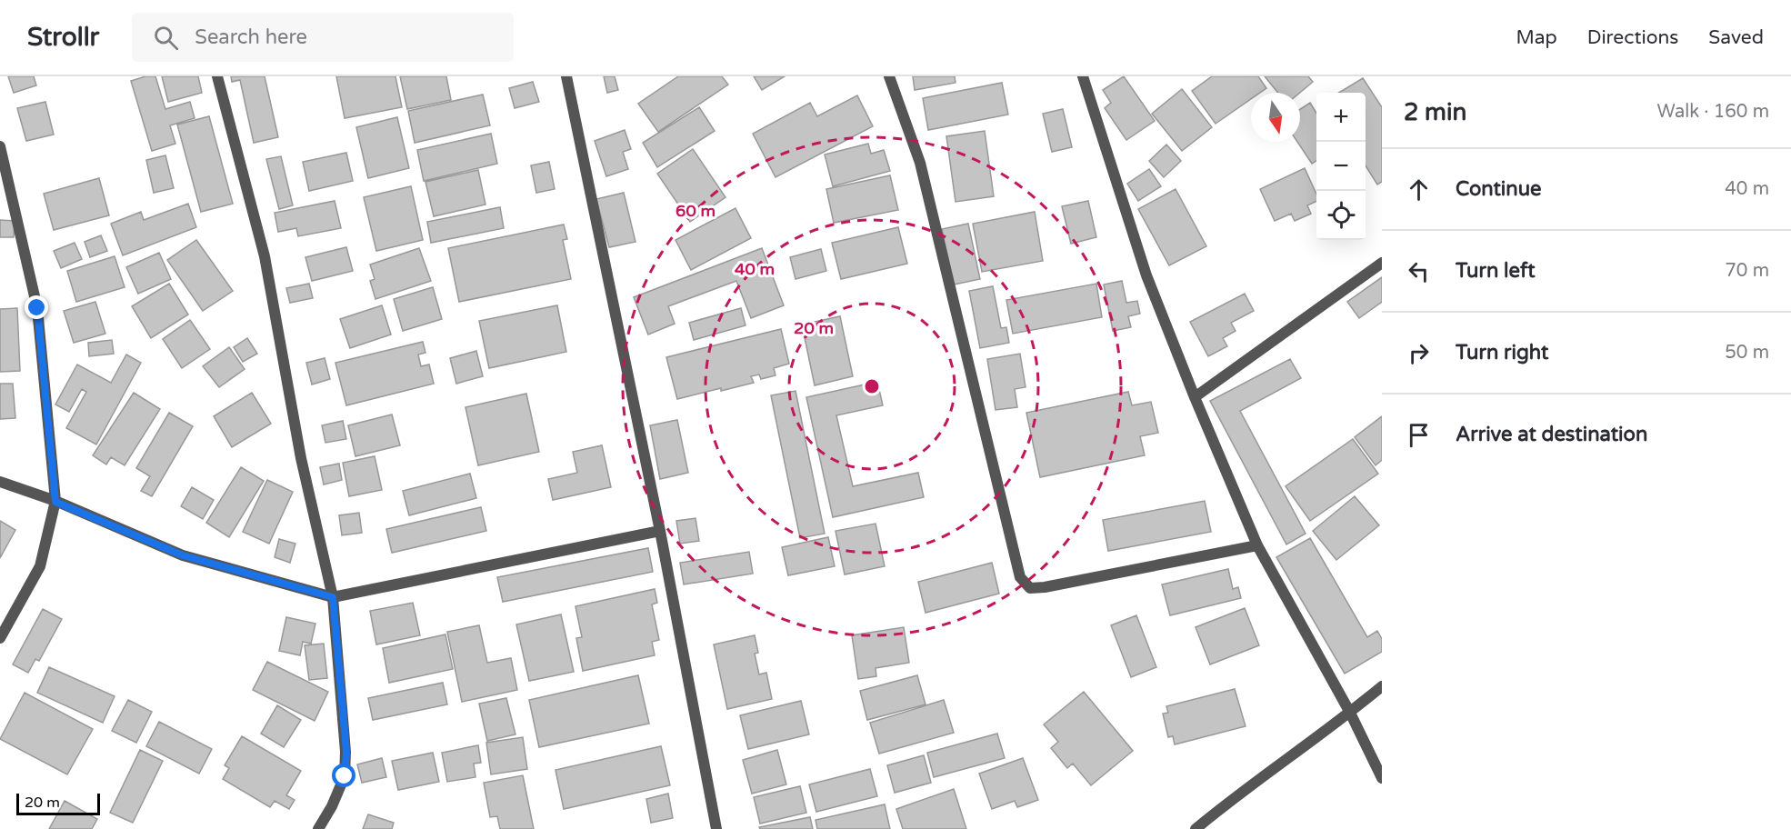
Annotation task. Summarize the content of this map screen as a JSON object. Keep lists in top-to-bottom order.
{
  "scale_bar": "20 m",
  "north": "bottom",
  "page": {
    "header": "Strollr",
    "search": "Search here",
    "nav": ["Map", "Directions", "Saved"],
    "heading": ["2 min", "Walk · 160 m"],
    "map_buttons": ["+", "−"],
    "list": [
      ["Continue", "40 m"],
      ["Turn left", "70 m"],
      ["Turn right", "50 m"],
      "Arrive at destination"
    ],
    "scale": "20 m"
  },
  "rings": ["60 m", "40 m", "20 m"]
}
